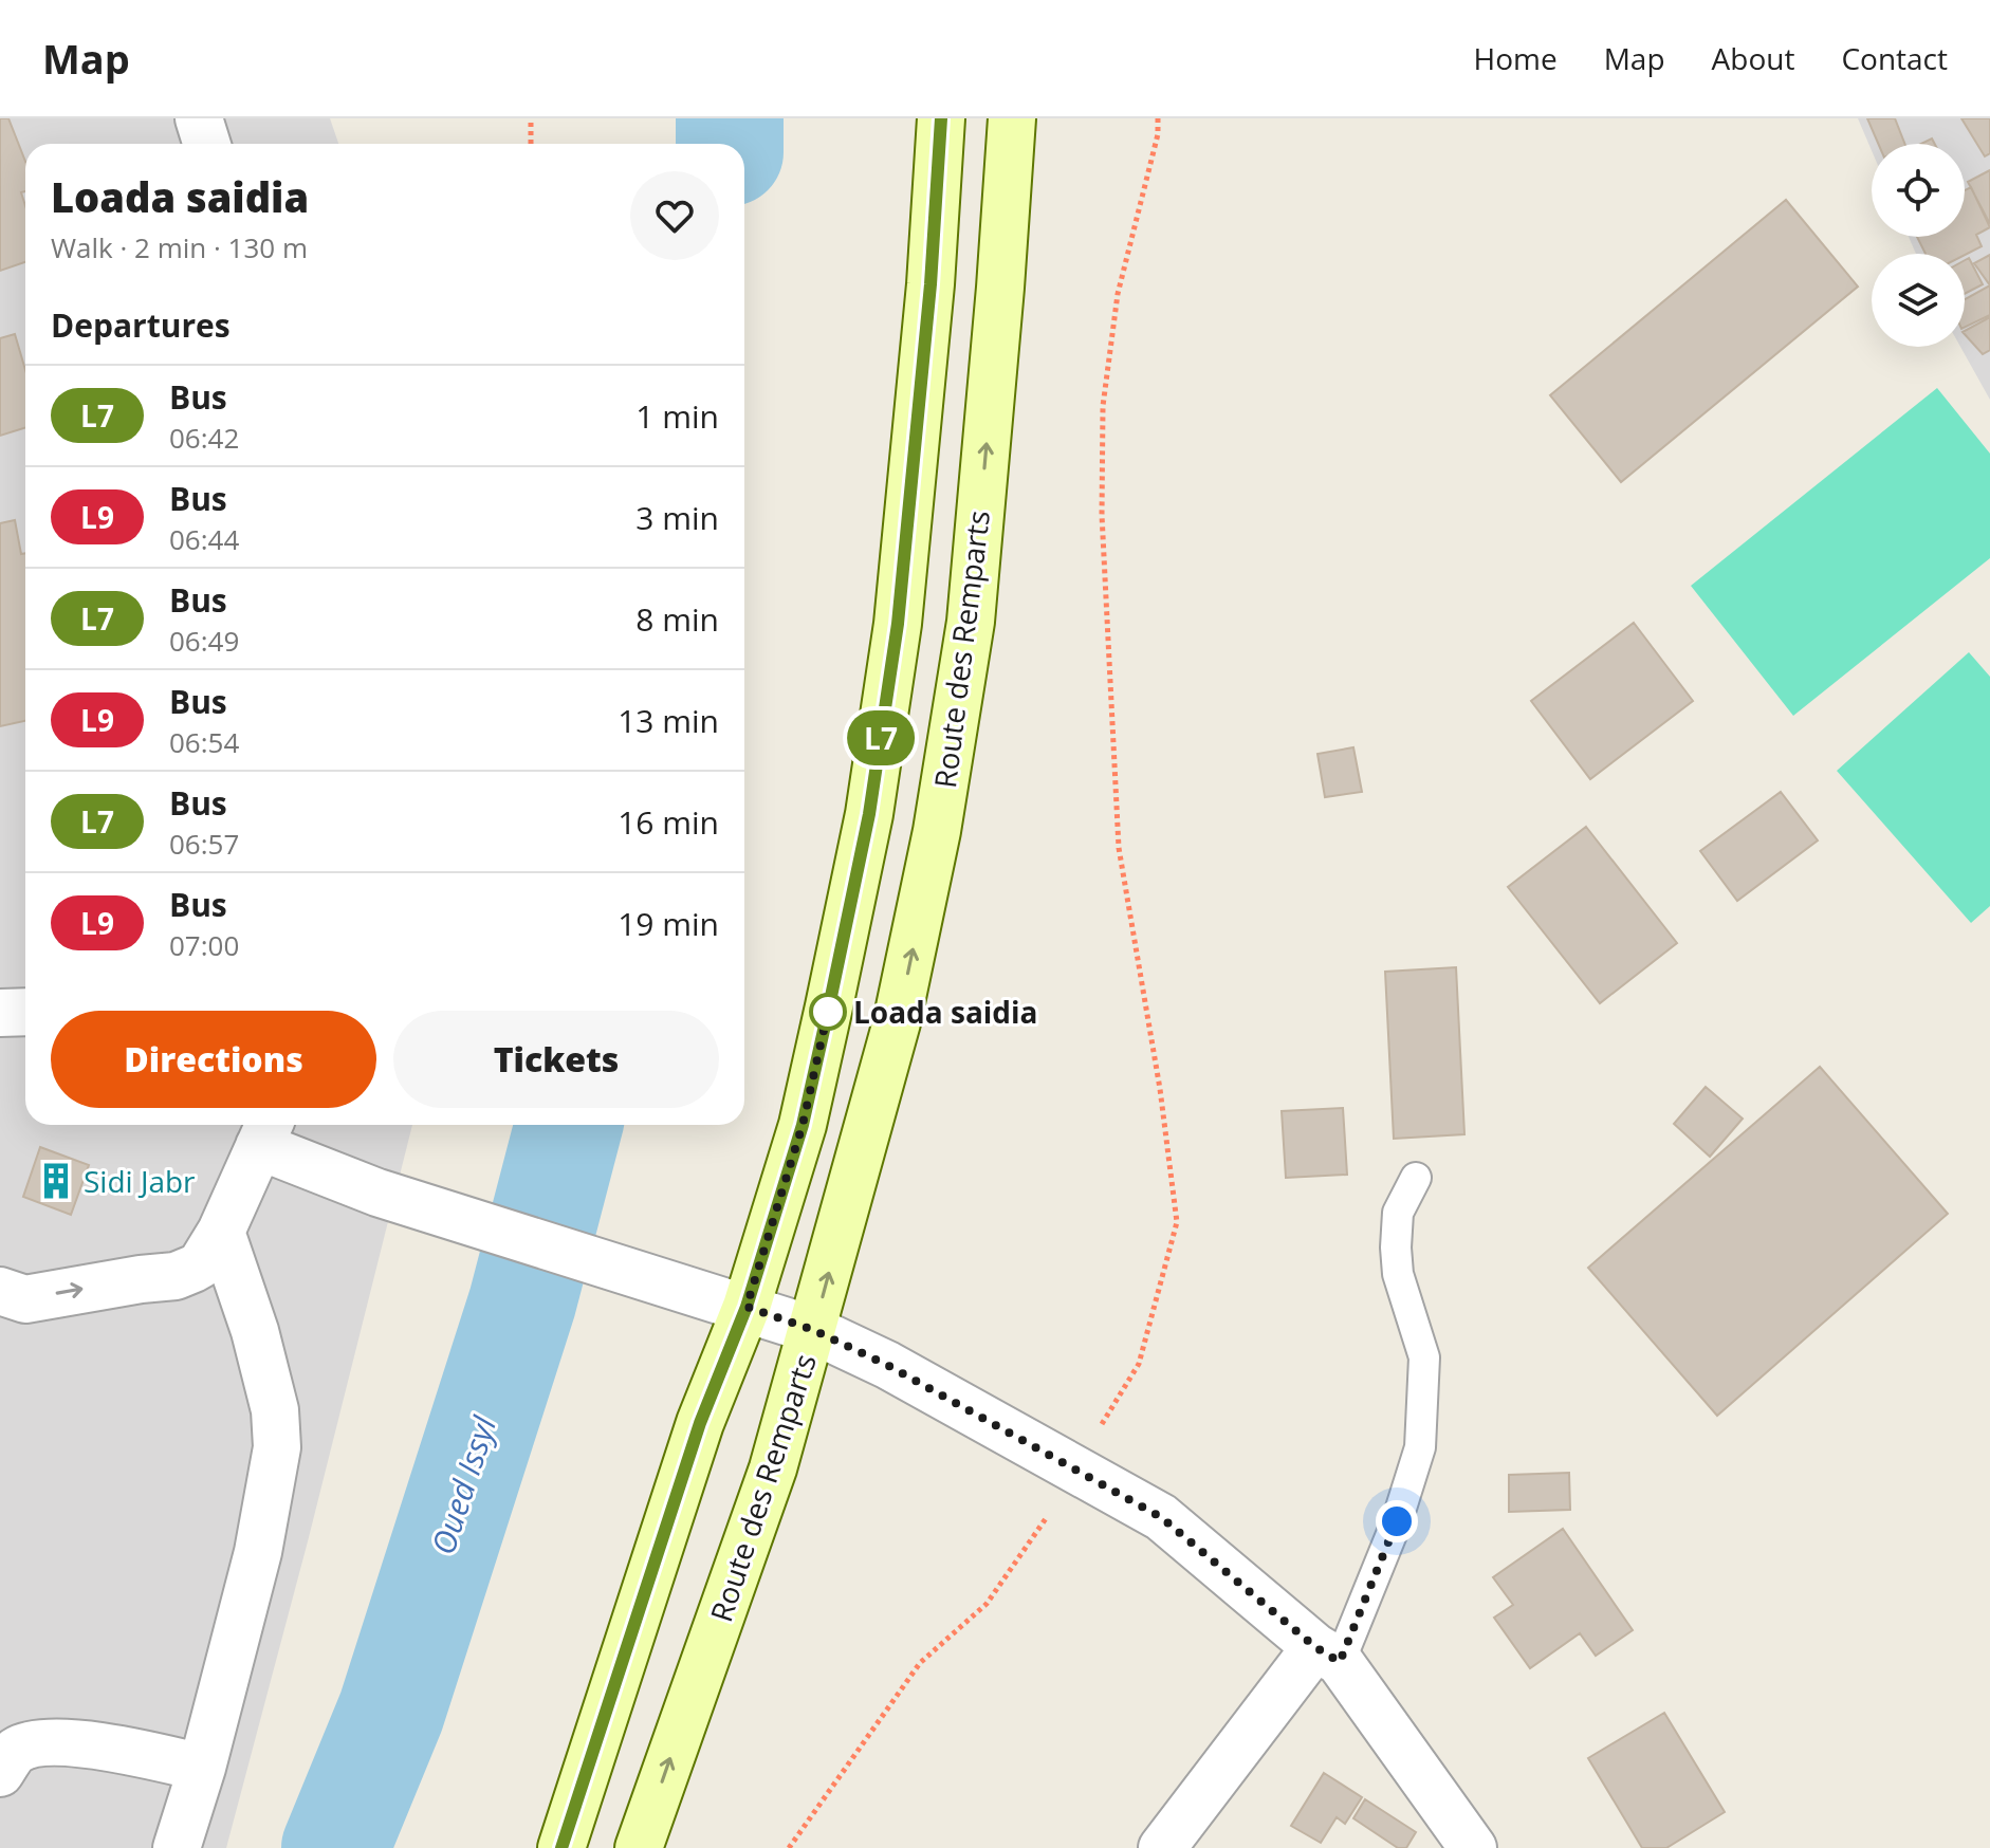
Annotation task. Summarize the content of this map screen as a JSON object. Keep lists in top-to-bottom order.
{
  "streets": {
    "main road": ["Route des Remparts"]
  },
  "water": ["Oued Issyl"],
  "places": {
    "other": ["Loada saidia"],
    "building": ["Sidi Jabr"]
  },
  "lines": ["bus line L7"],
  "page": {
    "header": "Map",
    "nav": [
      "Home",
      "Map",
      "About",
      "Contact"
    ],
    "on_map": "L7",
    "heading": [
      ["Loada saidia", "Walk · 2 min · 130 m"],
      "Departures"
    ],
    "list": [
      {
        "mark": "L7",
        "name": "Bus",
        "note": "06:42",
        "value": "1 min"
      },
      {
        "mark": "L9",
        "name": "Bus",
        "note": "06:44",
        "value": "3 min"
      },
      {
        "mark": "L7",
        "name": "Bus",
        "note": "06:49",
        "value": "8 min"
      },
      {
        "mark": "L9",
        "name": "Bus",
        "note": "06:54",
        "value": "13 min"
      },
      {
        "mark": "L7",
        "name": "Bus",
        "note": "06:57",
        "value": "16 min"
      },
      {
        "mark": "L9",
        "name": "Bus",
        "note": "07:00",
        "value": "19 min"
      }
    ],
    "buttons": ["Directions", "Tickets"]
  }
}
